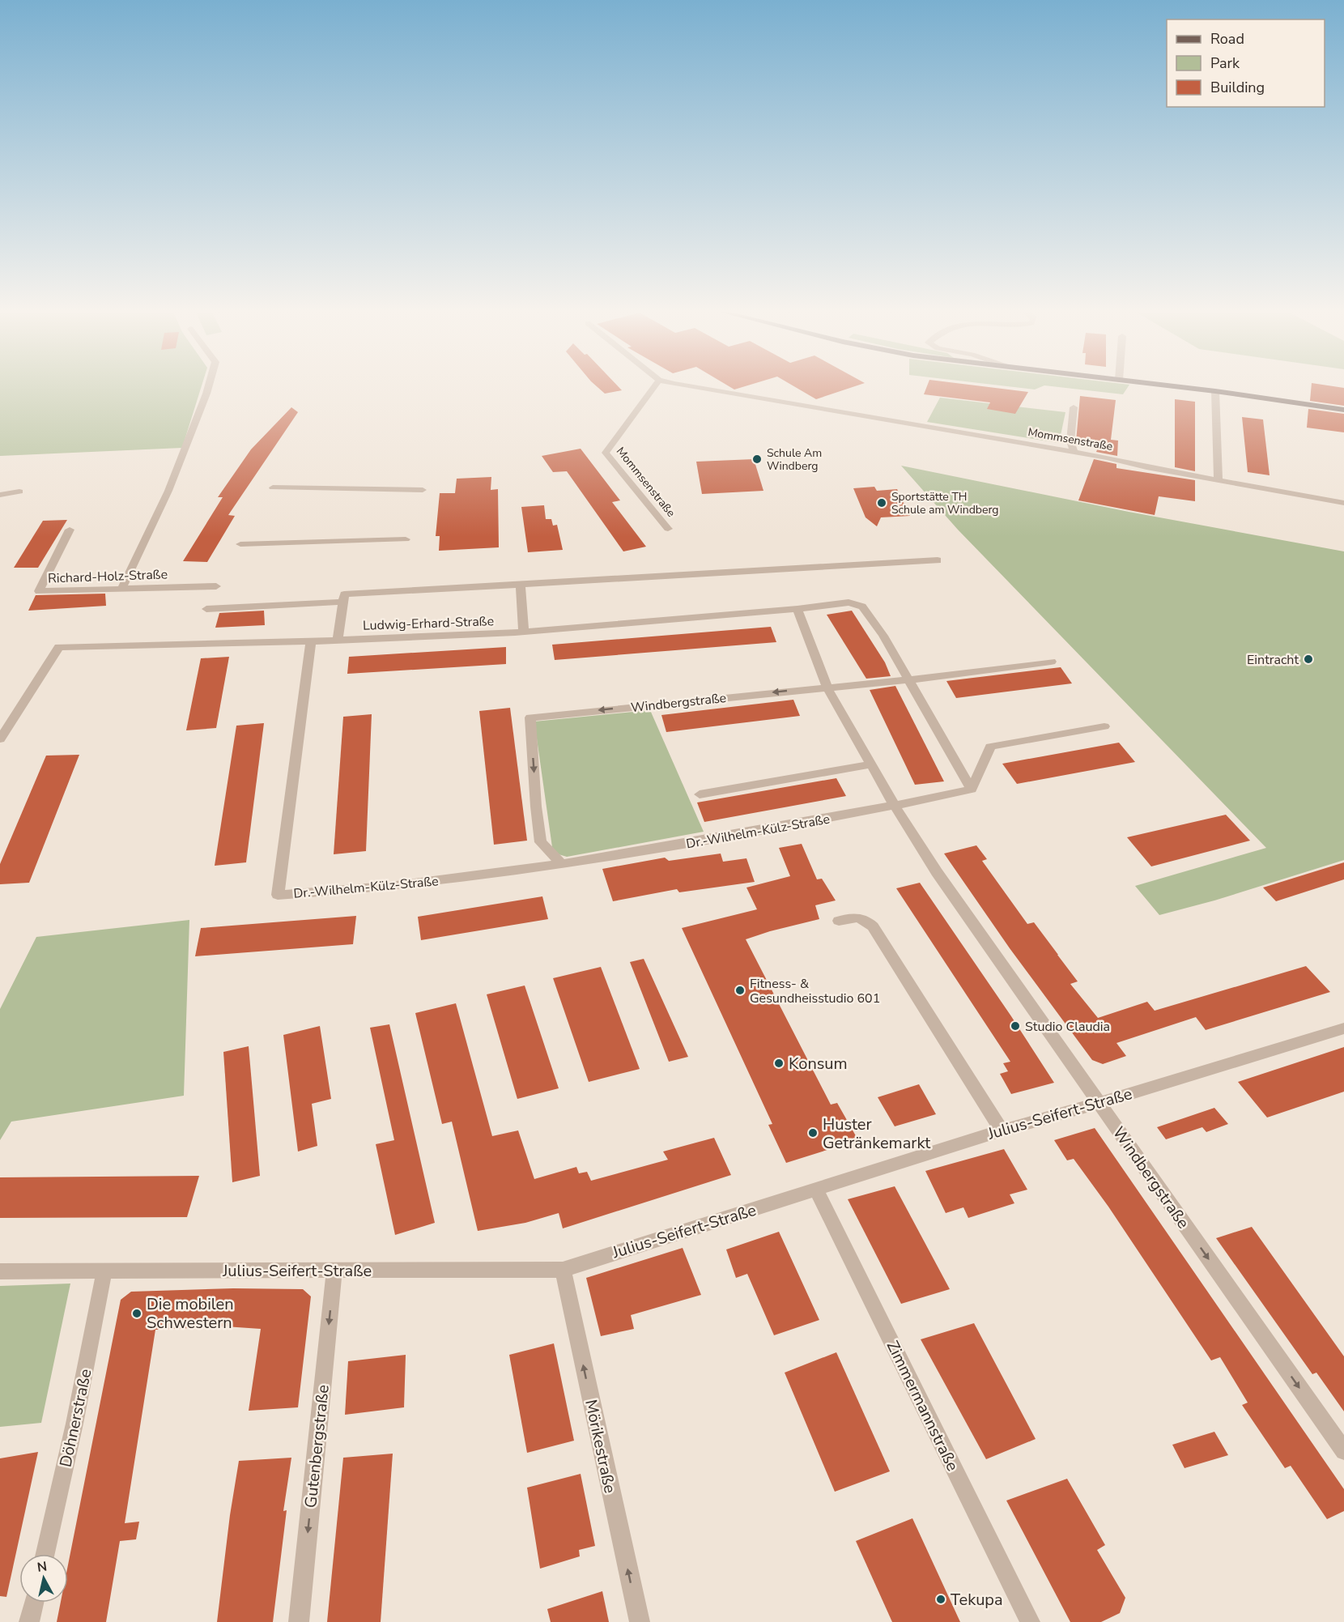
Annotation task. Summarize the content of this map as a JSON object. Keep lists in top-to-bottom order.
{
  "streets": {
    "street": [
      "Mommsenstraße",
      "Richard-Holz-Straße",
      "Ludwig-Erhard-Straße",
      "Windbergstraße",
      "Dr.-Wilhelm-Külz-Straße",
      "Julius-Seifert-Straße",
      "Zimmermannstraße",
      "Döhnerstraße",
      "Gutenbergstraße",
      "Mörikestraße"
    ]
  },
  "crossings": [
    ["Ludwig-Erhard-Straße", "Windbergstraße"],
    ["Ludwig-Erhard-Straße", "Dr.-Wilhelm-Külz-Straße"],
    ["Windbergstraße", "Dr.-Wilhelm-Külz-Straße"],
    ["Windbergstraße", "Julius-Seifert-Straße"],
    ["Julius-Seifert-Straße", "Zimmermannstraße"],
    ["Julius-Seifert-Straße", "Döhnerstraße"],
    ["Julius-Seifert-Straße", "Gutenbergstraße"],
    ["Julius-Seifert-Straße", "Mörikestraße"]
  ],
  "one_way": ["Gutenbergstraße", "Mörikestraße"],
  "places": [
    "Schule Am Windberg",
    "Sportstätte TH Schule am Windberg",
    "Eintracht",
    "Fitness- & Gesundheisstudio 601",
    "Studio Claudia",
    "Konsum",
    "Huster Getränkemarkt",
    "Die mobilen Schwestern",
    "Tekupa"
  ],
  "legend": ["Road", "Park", "Building"],
  "north": "top"
}
